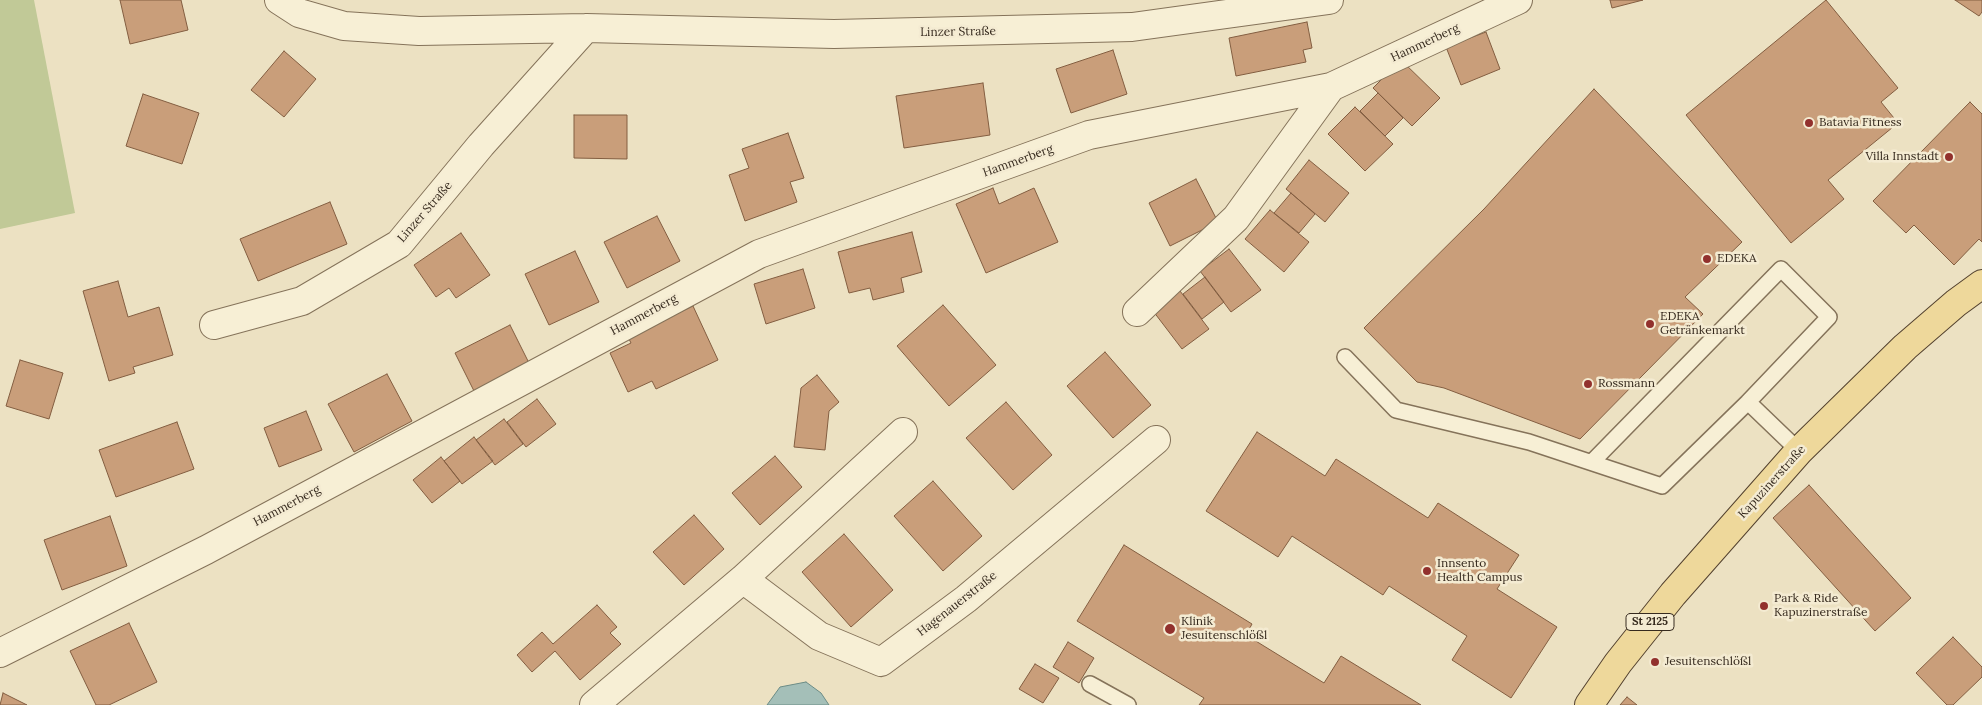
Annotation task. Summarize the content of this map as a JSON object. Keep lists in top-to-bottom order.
{
  "streets": {
    "main road": ["Kapuzinerstraße", "St 2125"],
    "street": ["Linzer Straße", "Hammerberg", "Hagenauerstraße"]
  },
  "places": [
    "Batavia Fitness",
    "Villa Innstadt",
    "EDEKA",
    "EDEKA Getränkemarkt",
    "Rossmann",
    "Innsento Health Campus",
    "Park & Ride Kapuzinerstraße",
    "Klinik Jesuitenschlößl",
    "Jesuitenschlößl"
  ]
}
